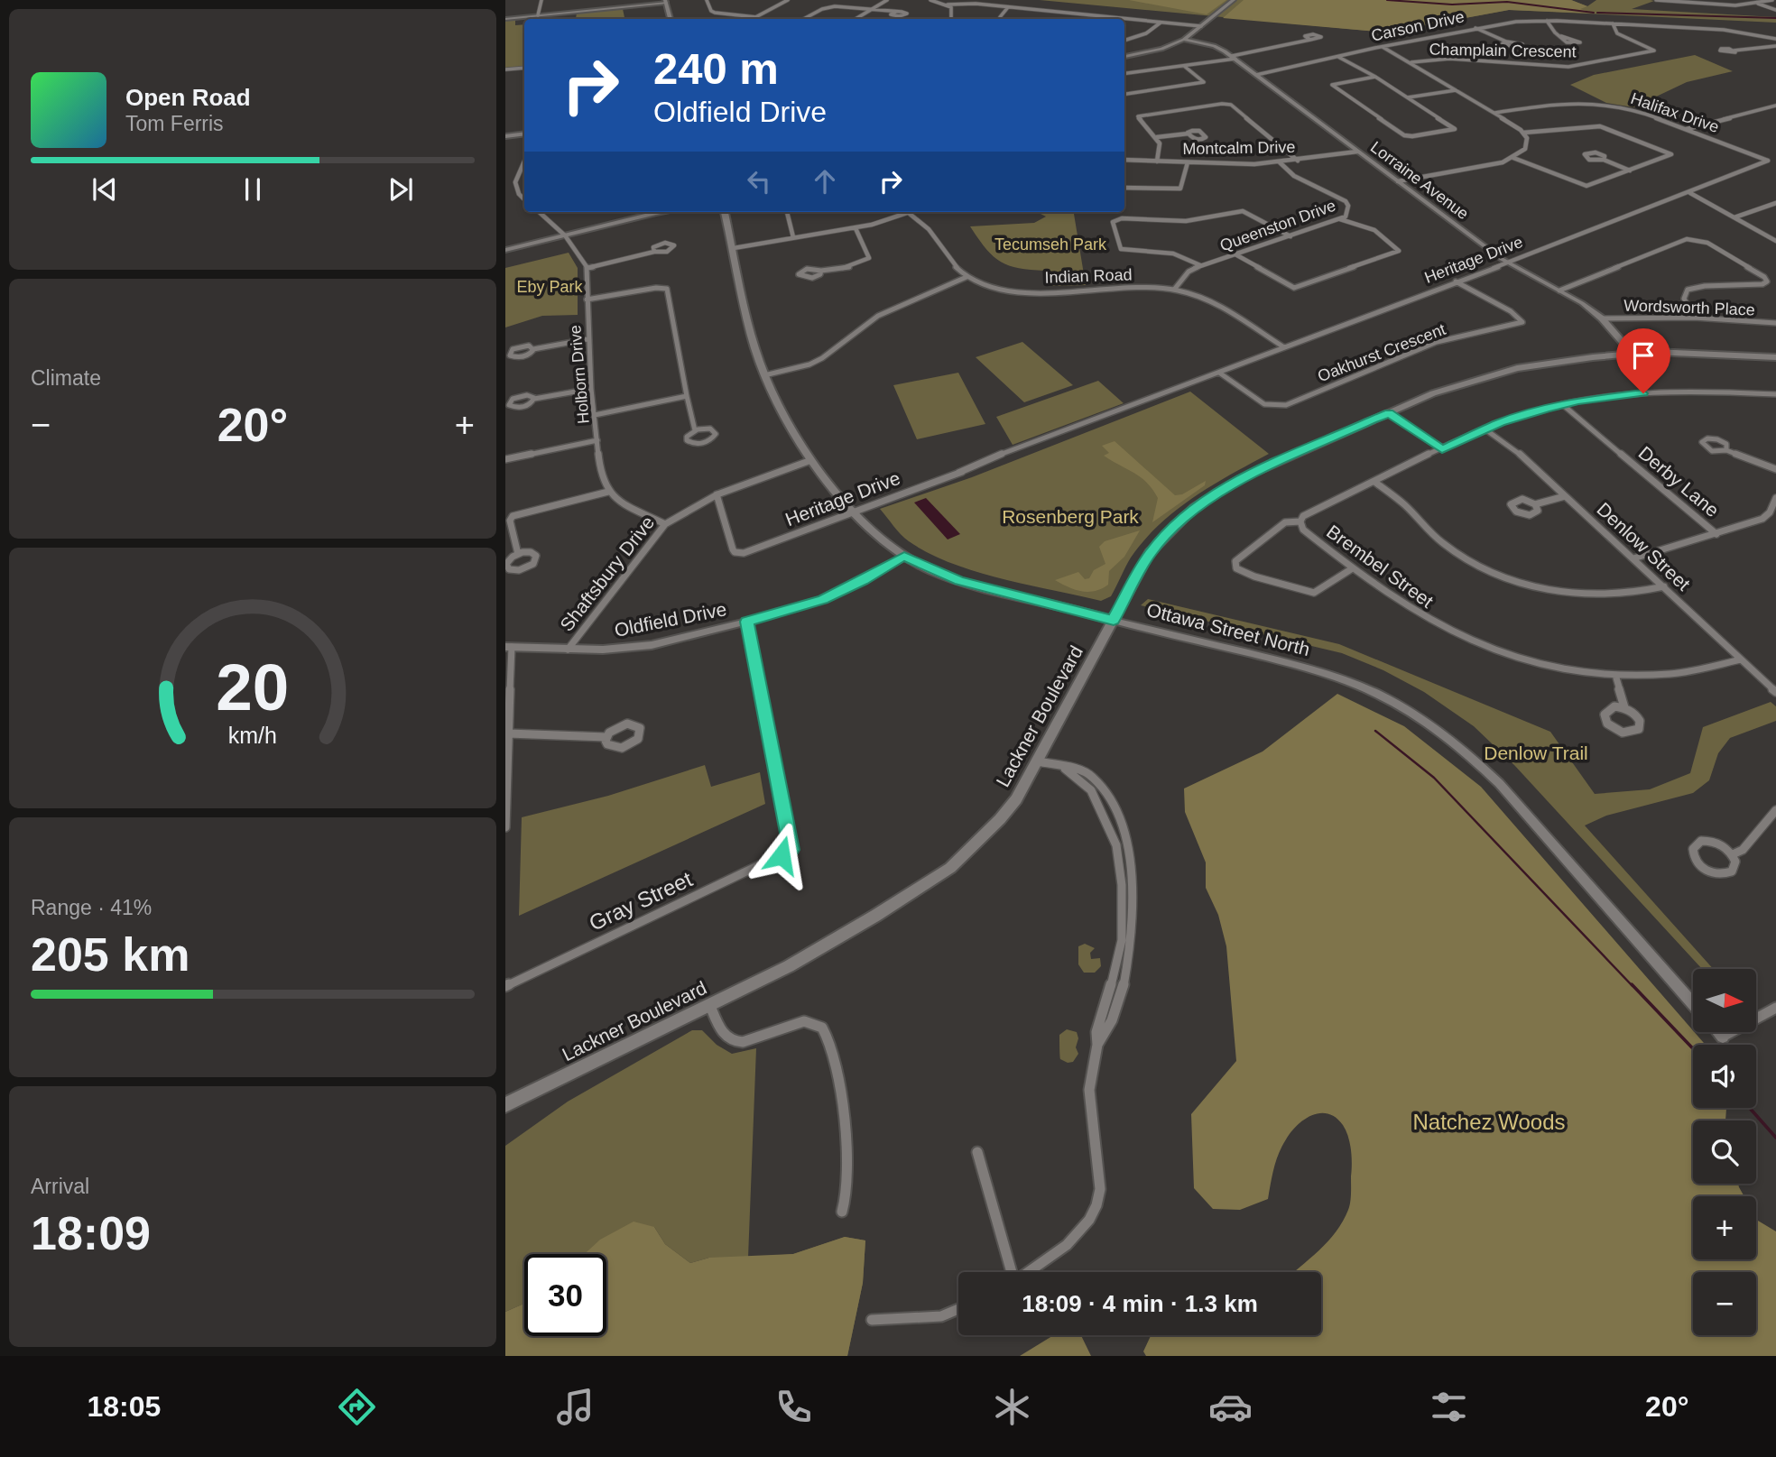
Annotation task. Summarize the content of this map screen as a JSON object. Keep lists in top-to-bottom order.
{
  "streets": {
    "main road": ["Ottawa Street North", "Lackner Boulevard"],
    "street": [
      "Carson Drive",
      "Champlain Crescent",
      "Halifax Drive",
      "Montcalm Drive",
      "Lorraine Avenue",
      "Queenston Drive",
      "Heritage Drive",
      "Indian Road",
      "Wordsworth Place",
      "Oakhurst Crescent",
      "Holborn Drive",
      "Derby Lane",
      "Denlow Street",
      "Brembel Street",
      "Shaftsbury Drive",
      "Oldfield Drive",
      "Gray Street"
    ]
  },
  "crossings": [
    ["Carson Drive", "Champlain Crescent"],
    ["Carson Drive", "Lorraine Avenue"],
    ["Halifax Drive", "Heritage Drive"],
    ["Montcalm Drive", "Lorraine Avenue"],
    ["Montcalm Drive", "Queenston Drive"],
    ["Lorraine Avenue", "Heritage Drive"],
    ["Lorraine Avenue", "Wordsworth Place"],
    ["Lorraine Avenue", "Lackner Boulevard"],
    ["Queenston Drive", "Indian Road"],
    ["Heritage Drive", "Indian Road"],
    ["Heritage Drive", "Oakhurst Crescent"],
    ["Heritage Drive", "Shaftsbury Drive"],
    ["Heritage Drive", "Ottawa Street North"],
    ["Denlow Street", "Brembel Street"],
    ["Shaftsbury Drive", "Oldfield Drive"],
    ["Shaftsbury Drive", "Ottawa Street North"],
    ["Oldfield Drive", "Ottawa Street North"],
    ["Oldfield Drive", "Gray Street"],
    ["Ottawa Street North", "Lackner Boulevard"]
  ],
  "parks": [
    "Tecumseh Park",
    "Eby Park",
    "Rosenberg Park",
    "Denlow Trail",
    "Natchez Woods"
  ],
  "north": "right",
  "page": {
    "turn": ["240 m", "Oldfield Drive"],
    "song": ["Open Road", "Tom Ferris"],
    "tile": [
      "Climate",
      ["Range · 41%", "205 km"],
      ["Arrival", "18:09"]
    ],
    "heat": ["−", "20°", "+"],
    "map_buttons": ["+", "−"],
    "limit": "30",
    "trip": "18:09 · 4 min · 1.3 km",
    "tabs": ["18:05", "20°"],
    "gauge": ["20", "km/h"]
  }
}
